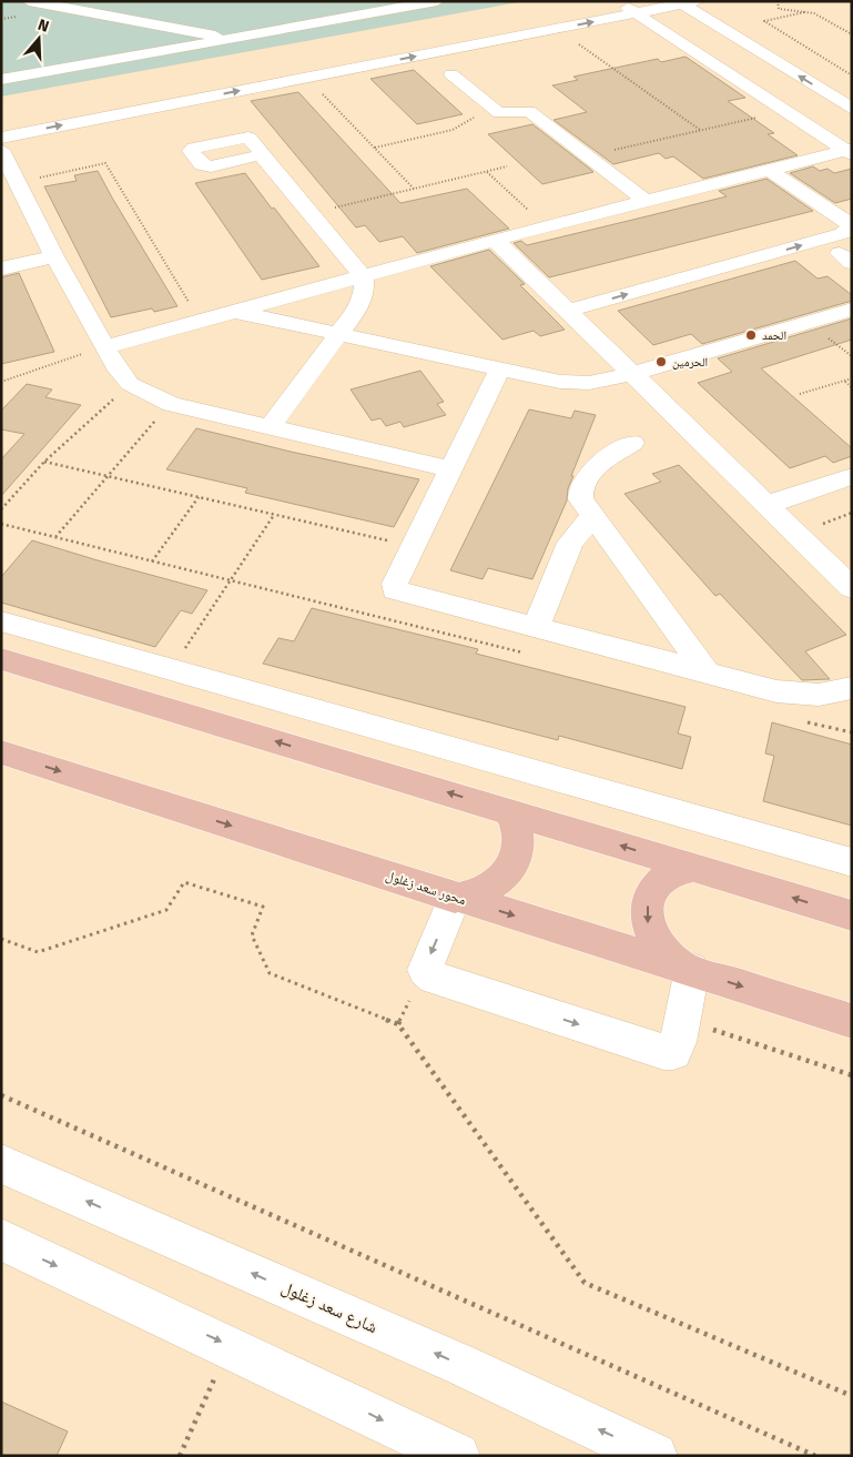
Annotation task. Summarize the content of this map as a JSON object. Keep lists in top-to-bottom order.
{
  "streets": {
    "main road": ["محور سعد زغلول"],
    "street": ["شارع سعد زغلول"]
  },
  "places": ["الحمد", "الحرمين"],
  "north": "top"
}
